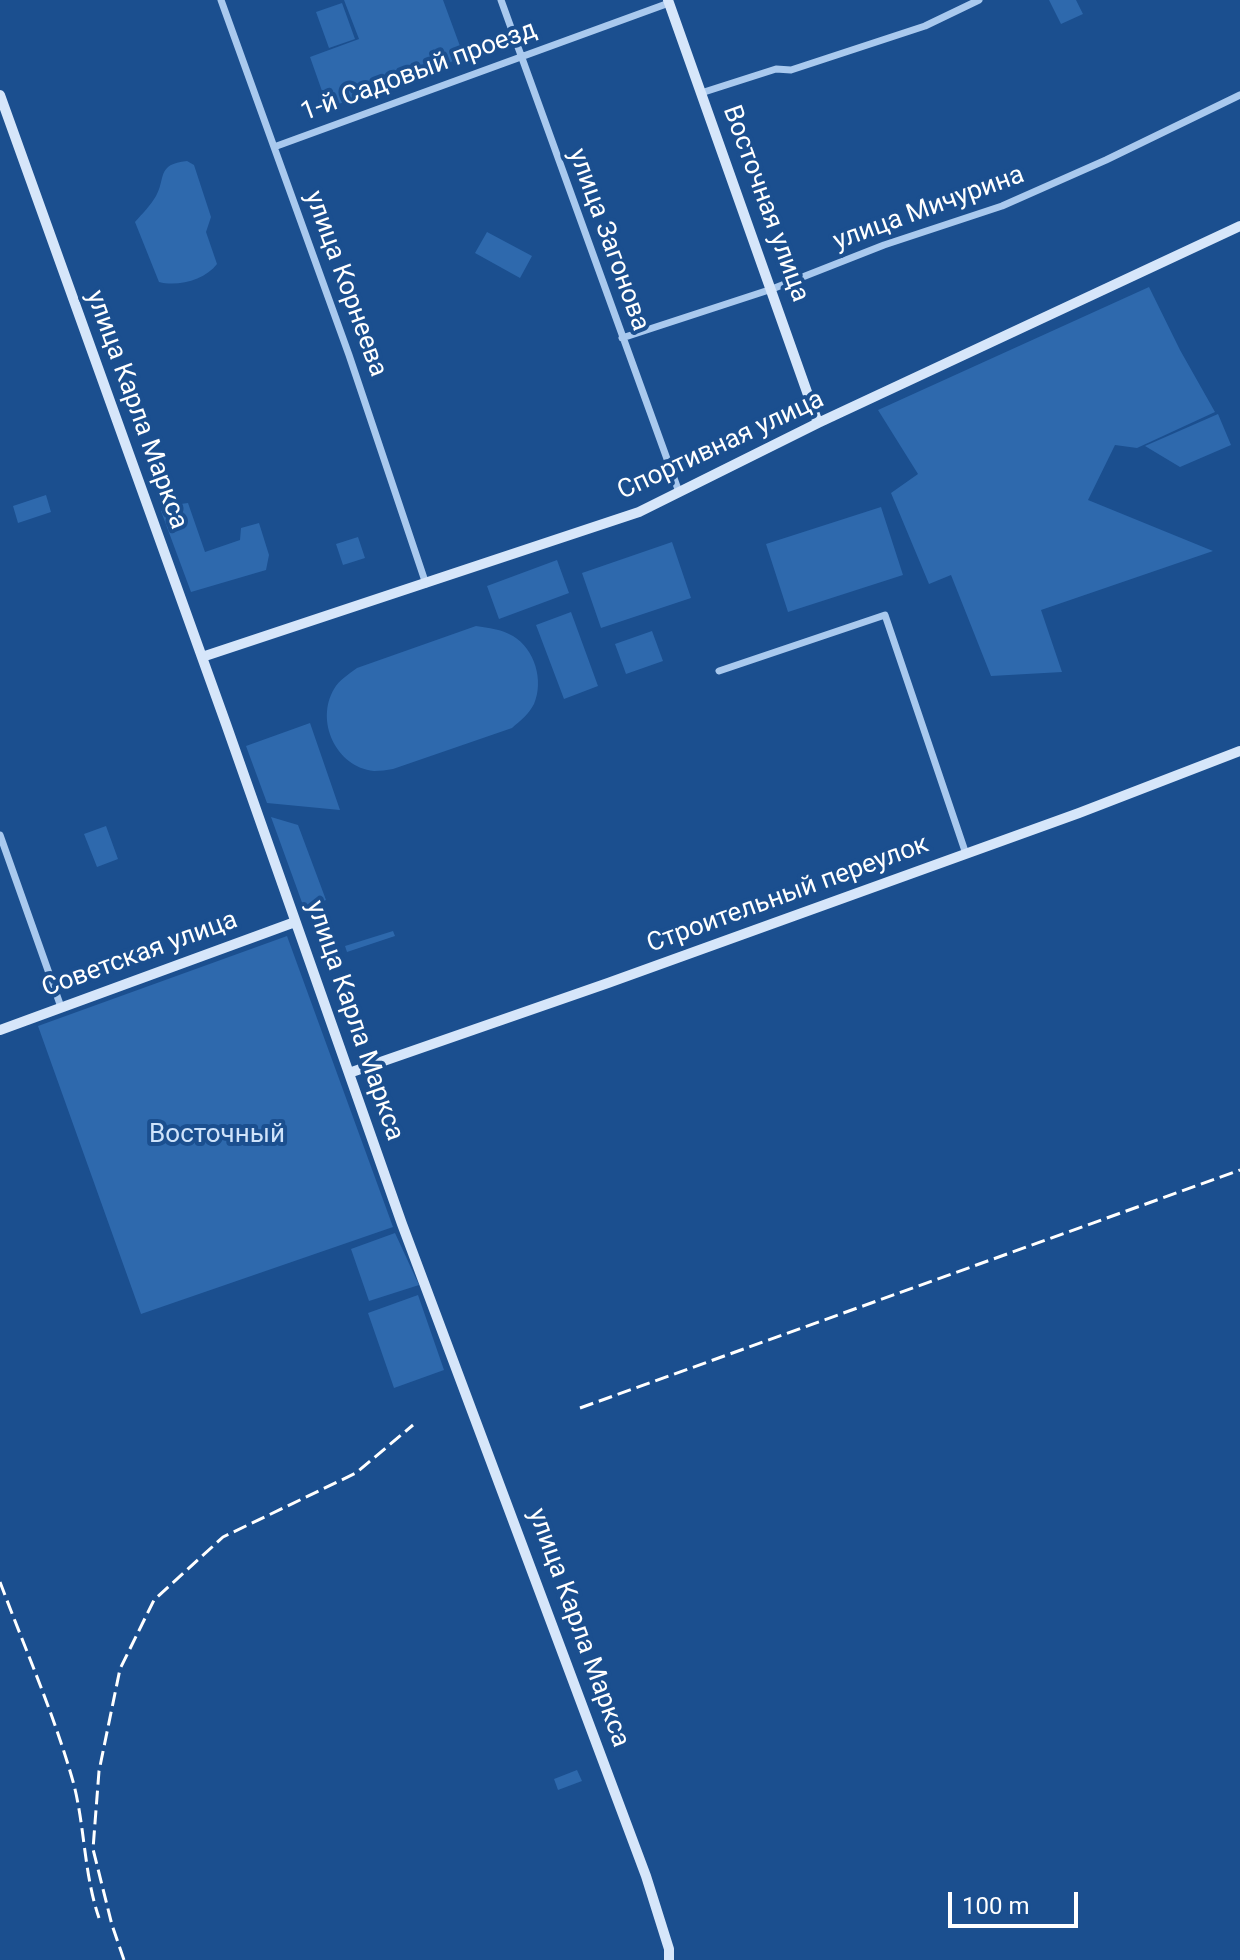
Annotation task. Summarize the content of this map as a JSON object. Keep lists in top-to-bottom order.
{
  "streets": {
    "street": [
      "1-й Садовый проезд",
      "Восточная улица",
      "улица Мичурина",
      "улица Загонова",
      "улица Корнеева",
      "улица Карла Маркса",
      "Спортивная улица",
      "Строительный переулок",
      "Советская улица"
    ]
  },
  "crossings": [
    ["1-й Садовый проезд", "Восточная улица"],
    ["1-й Садовый проезд", "улица Загонова"],
    ["1-й Садовый проезд", "улица Корнеева"],
    ["Восточная улица", "улица Мичурина"],
    ["Восточная улица", "Спортивная улица"],
    ["улица Мичурина", "улица Загонова"],
    ["улица Загонова", "Спортивная улица"],
    ["улица Корнеева", "Спортивная улица"],
    ["улица Карла Маркса", "Спортивная улица"],
    ["улица Карла Маркса", "Строительный переулок"],
    ["улица Карла Маркса", "Советская улица"]
  ],
  "parks": ["Восточный"],
  "scale_bar": "100 m"
}
